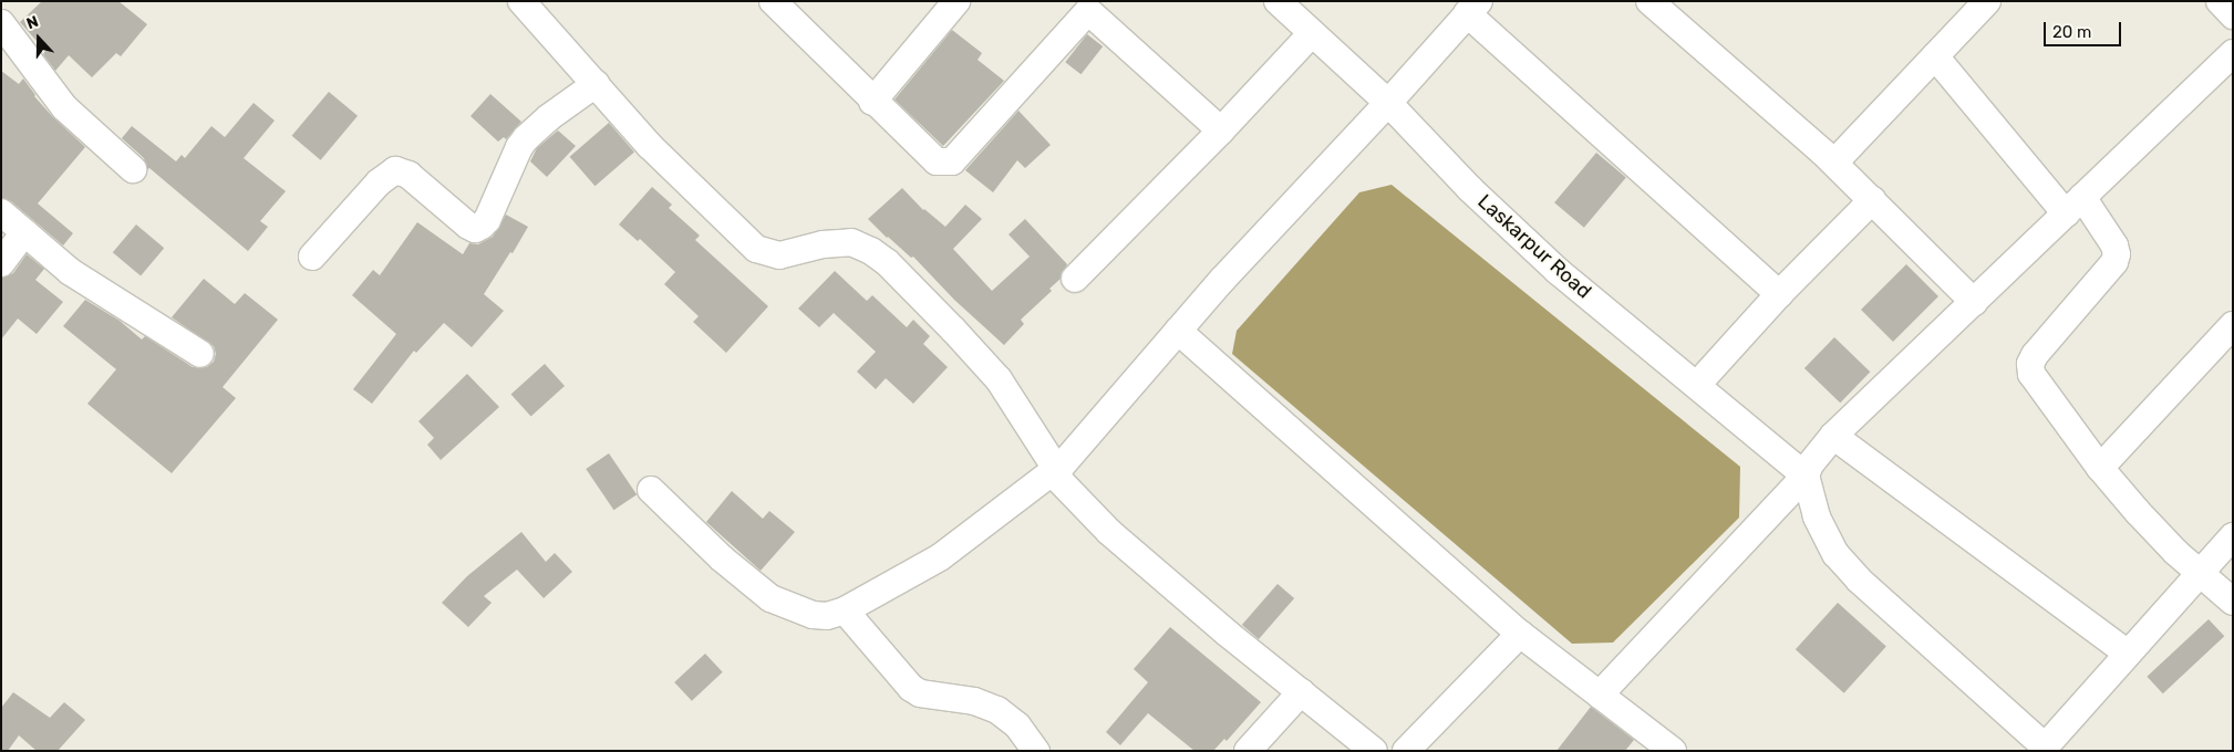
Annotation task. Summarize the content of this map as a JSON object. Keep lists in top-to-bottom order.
{
  "streets": {
    "street": ["Laskarpur Road"]
  },
  "scale_bar": "20 m",
  "north": "top"
}
